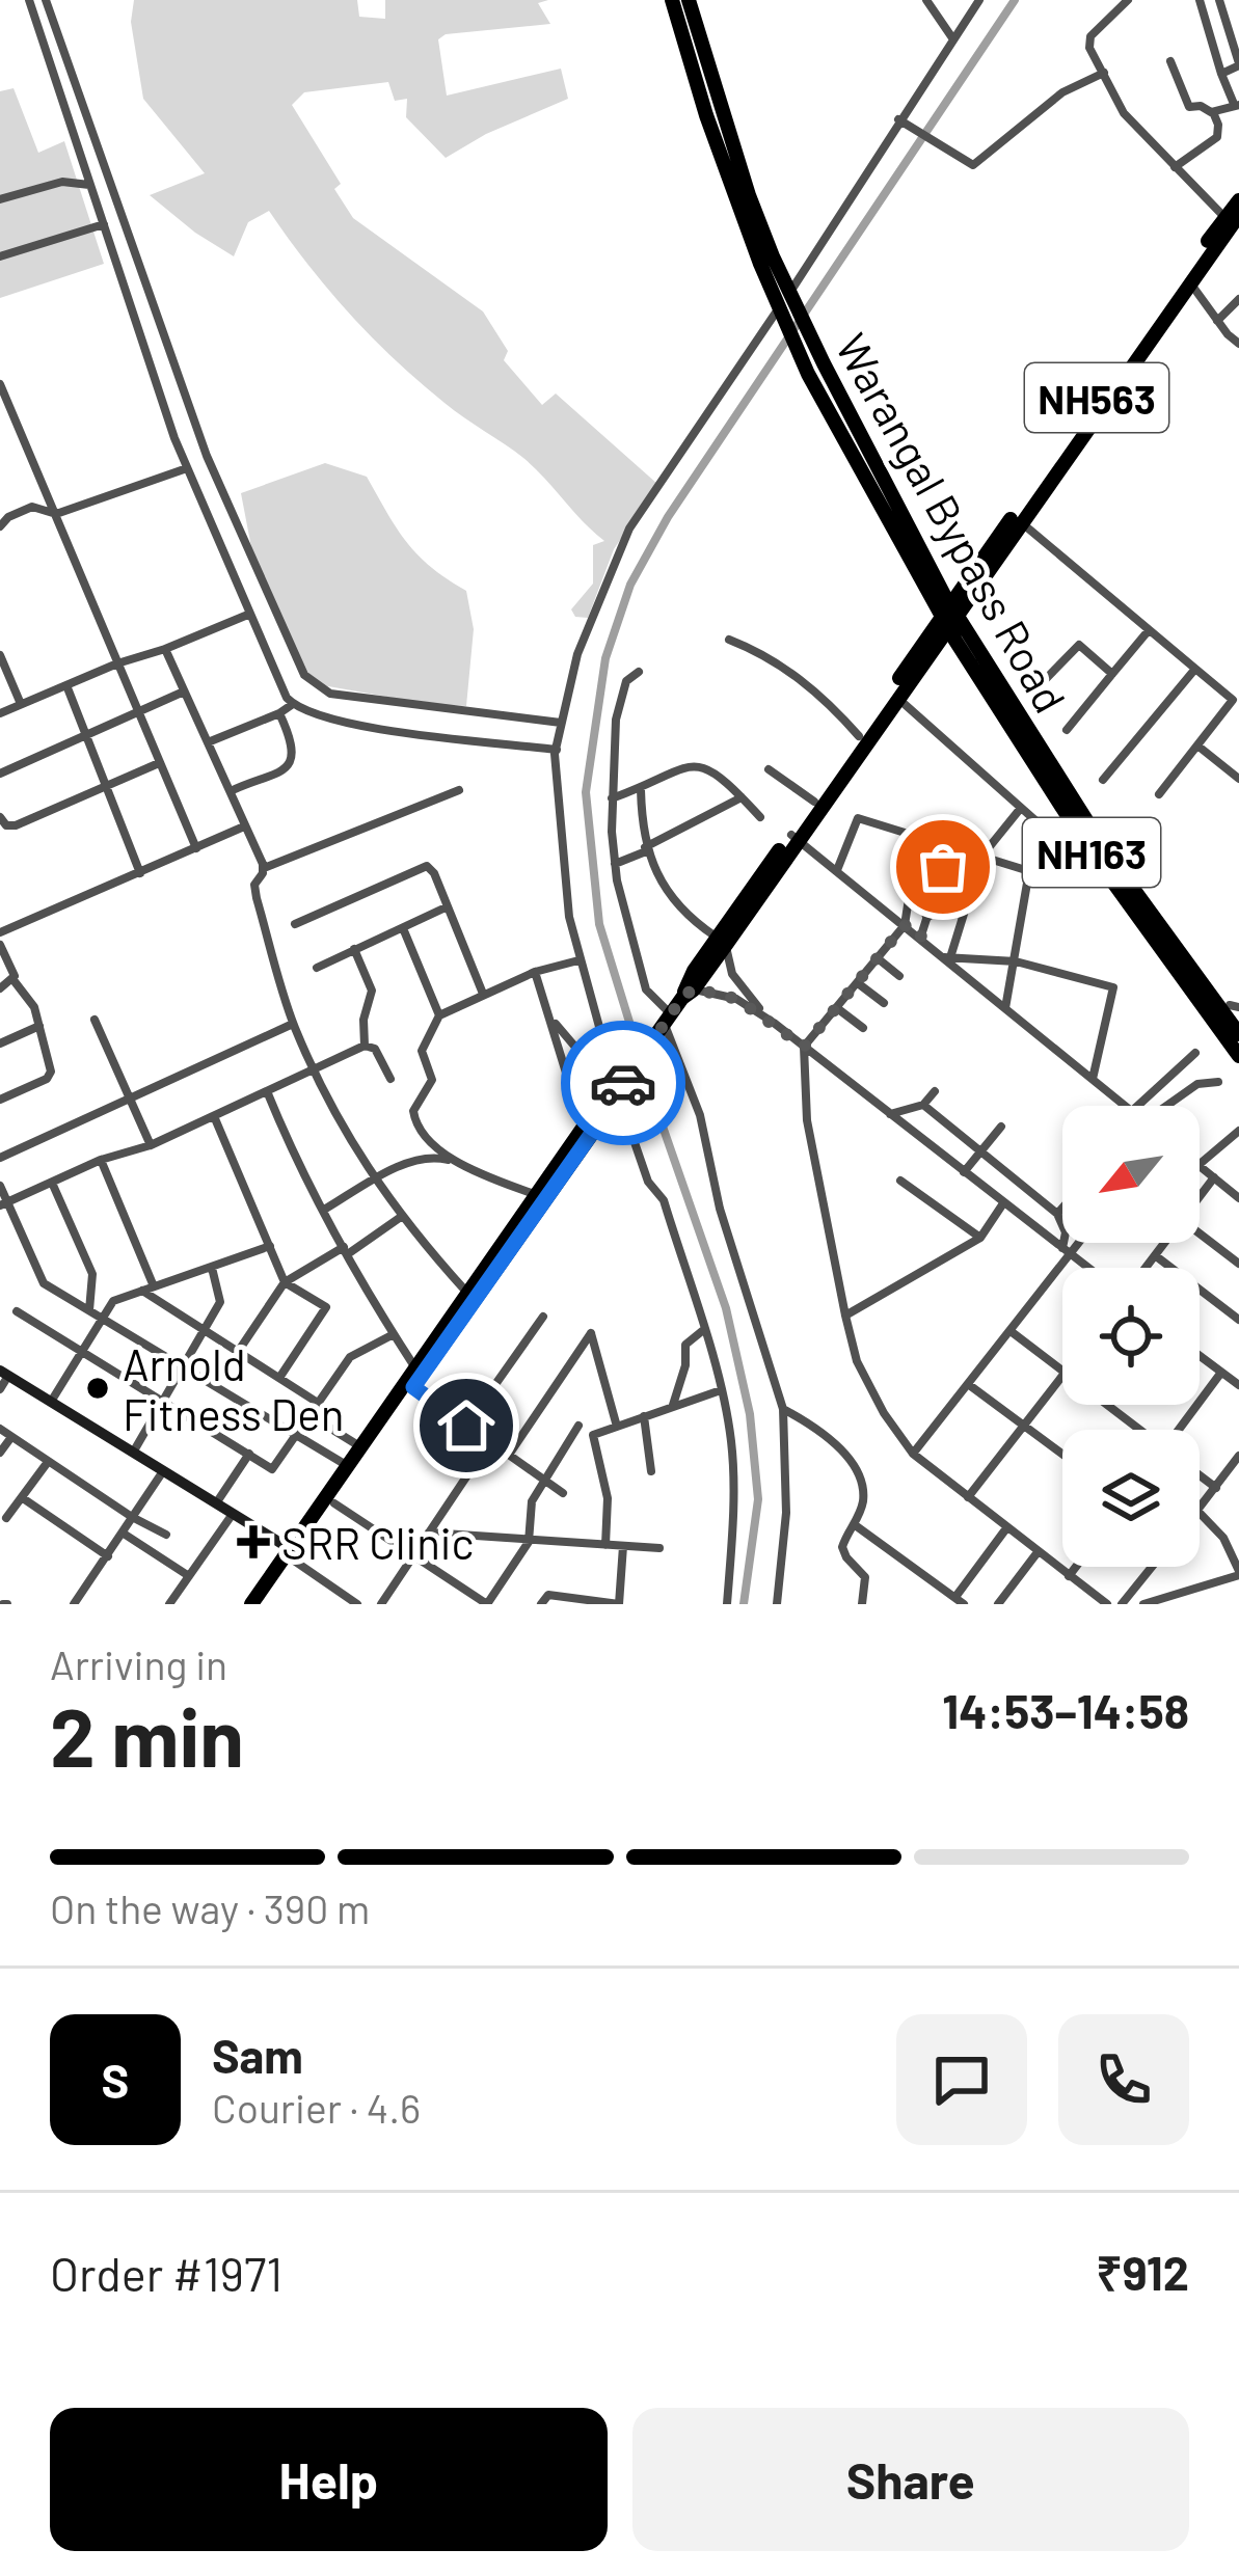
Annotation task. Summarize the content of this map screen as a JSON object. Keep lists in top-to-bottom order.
{
  "streets": {
    "highway": ["NH563", "Warangal Bypass Road", "NH163"]
  },
  "crossings": [
    ["Warangal Bypass Road", "NH163"]
  ],
  "places": {
    "other": ["Arnold Fitness Den"],
    "health": ["SRR Clinic"]
  },
  "north": "bottom left",
  "page": {
    "heading": ["2 min", "Arriving in", "14:53–14:58"],
    "panel": [
      "Sam",
      "Courier · 4.6",
      "Order #1971",
      "₹912"
    ],
    "bar": "On the way · 390 m",
    "round": "S",
    "buttons": ["Help", "Share"]
  }
}
